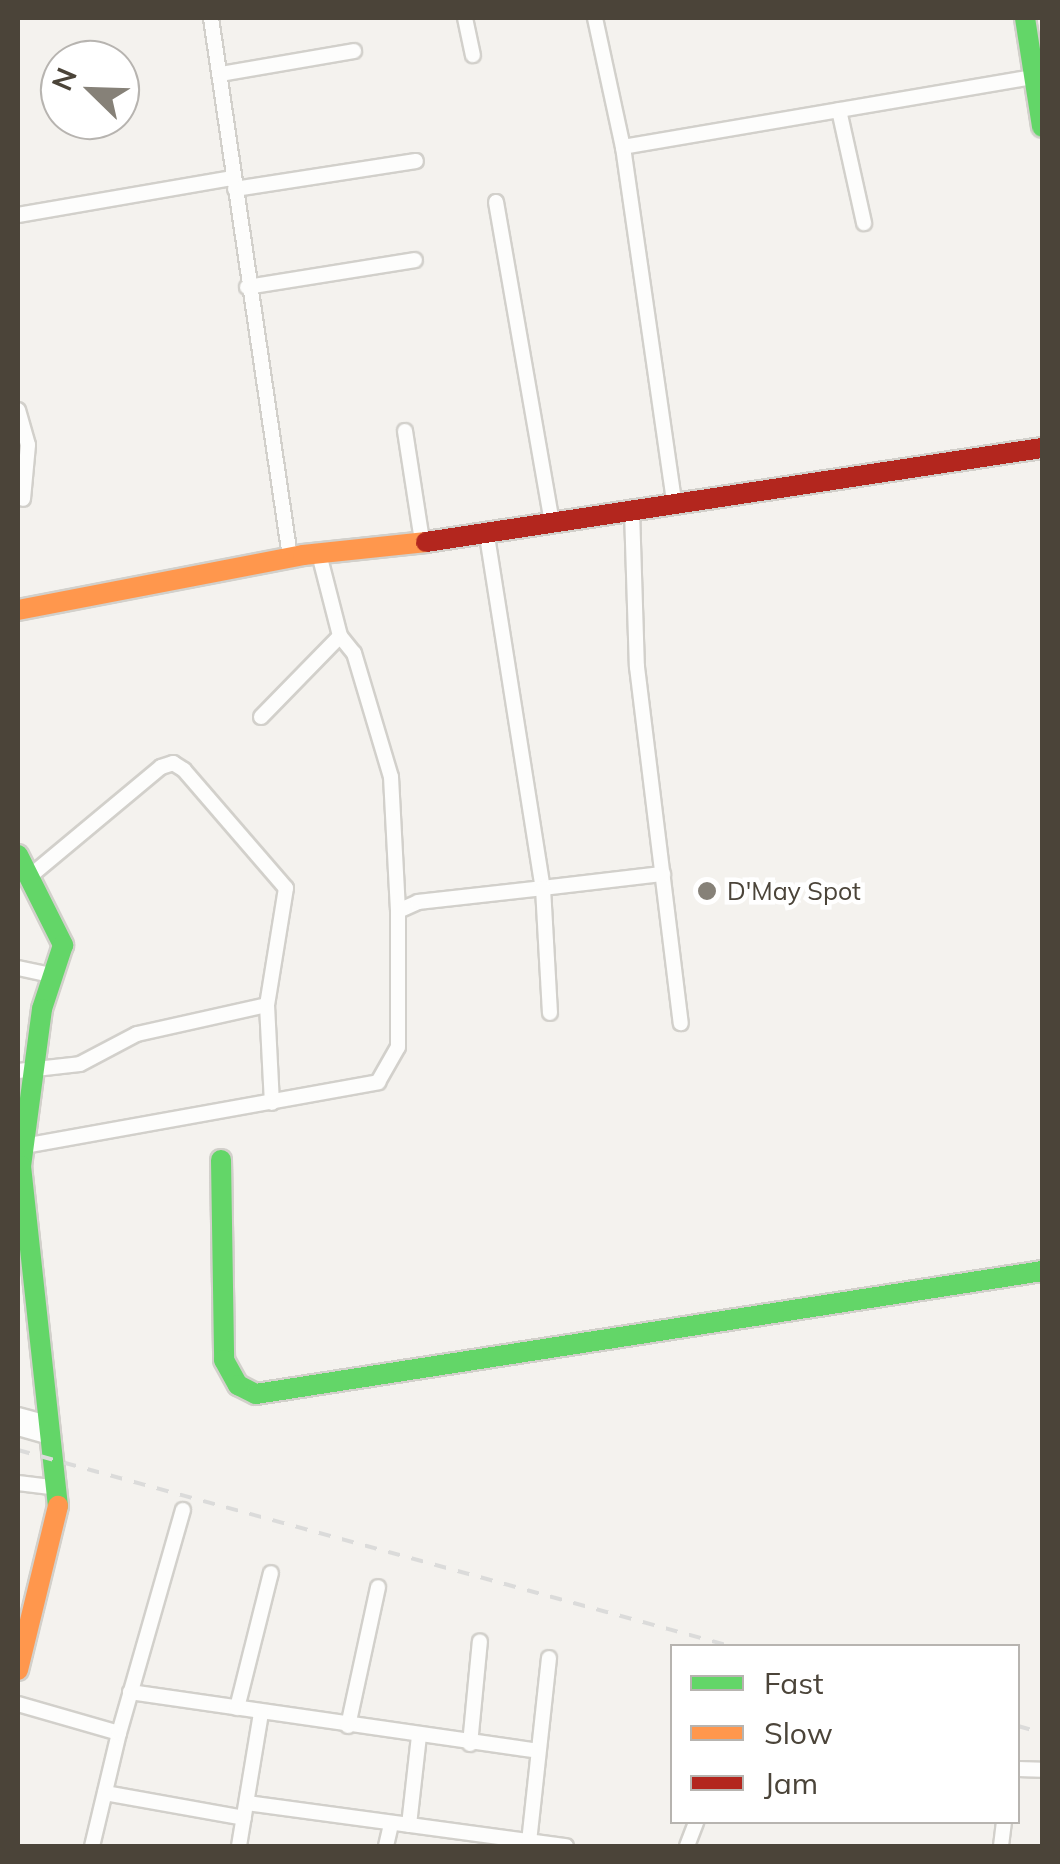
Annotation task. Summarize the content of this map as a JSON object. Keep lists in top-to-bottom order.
{
  "places": ["D'May Spot"],
  "legend": ["Fast", "Slow", "Jam"],
  "north": "top left"
}
